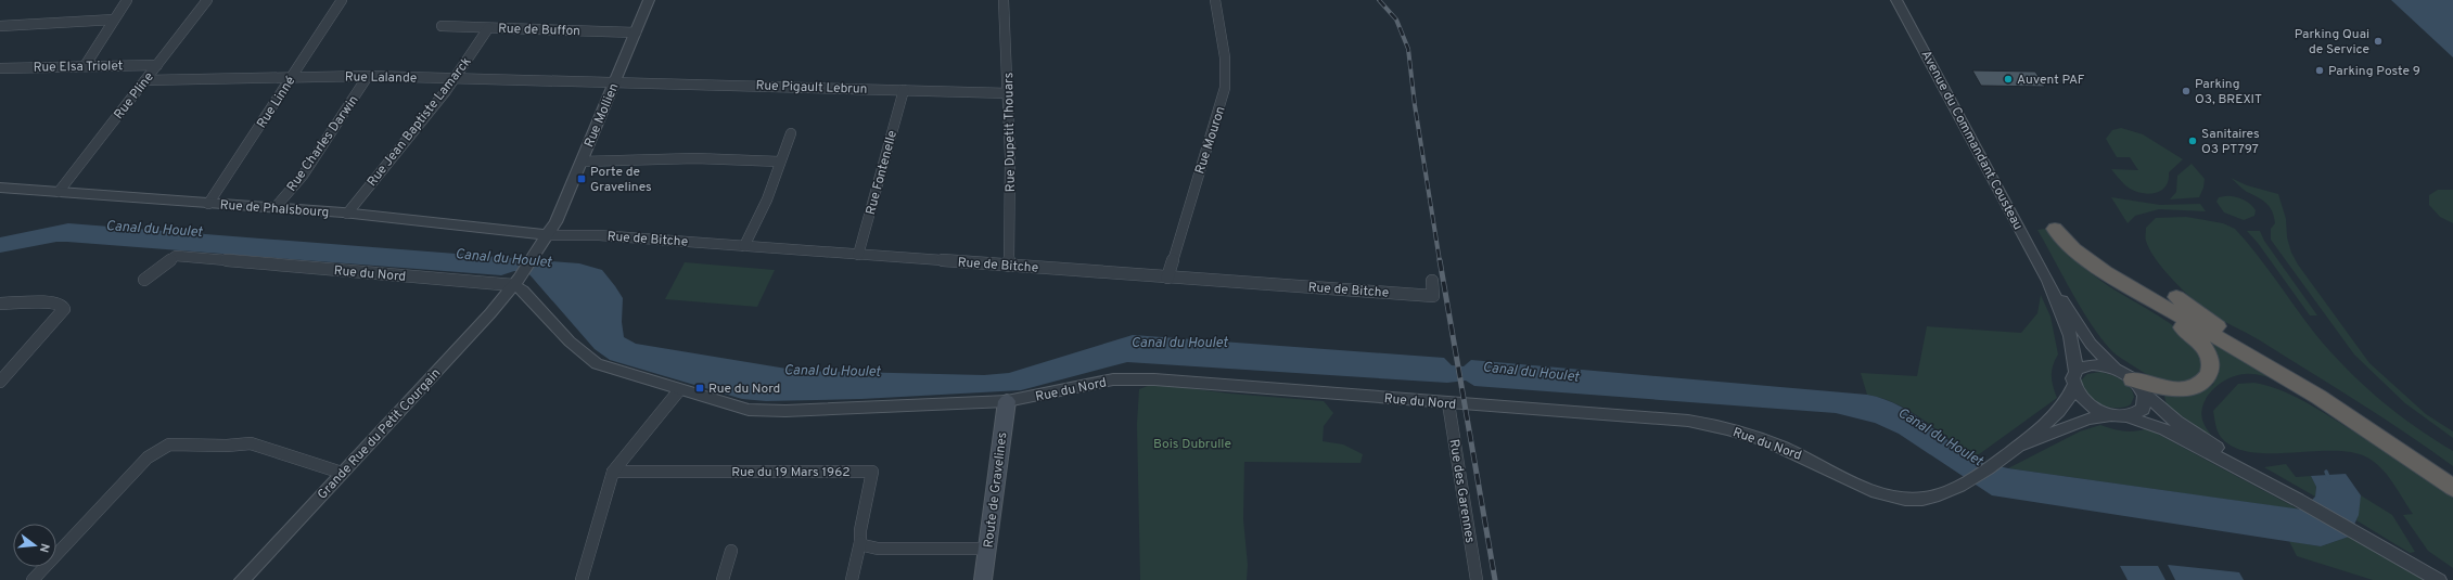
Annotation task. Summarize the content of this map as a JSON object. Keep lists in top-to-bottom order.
{
  "streets": {
    "main road": ["Route de Gravelines"],
    "street": [
      "Rue de Buffon",
      "Rue Elsa Triolet",
      "Rue Lalande",
      "Rue Pigault Lebrun",
      "Rue Pline",
      "Rue Linné",
      "Rue Mollien",
      "Rue Jean Baptiste Lamarck",
      "Rue Dupetit Thouars",
      "Rue Mouron",
      "Avenue du Commandant Cousteau",
      "Rue Charles Darwin",
      "Rue Fontenelle",
      "Rue de Phalsbourg",
      "Rue de Bitche",
      "Rue du Nord",
      "Grande Rue du Petit Courgain",
      "Rue du 19 Mars 1962",
      "Rue des Garennes"
    ]
  },
  "crossings": [
    ["Rue de Buffon", "Rue Mollien"],
    ["Rue de Buffon", "Rue Jean Baptiste Lamarck"],
    ["Rue Elsa Triolet", "Rue Pline"],
    ["Rue Lalande", "Rue Pigault Lebrun"],
    ["Rue Lalande", "Rue Pline"],
    ["Rue Lalande", "Rue Linné"],
    ["Rue Lalande", "Rue Mollien"],
    ["Rue Lalande", "Rue Jean Baptiste Lamarck"],
    ["Rue Lalande", "Rue Charles Darwin"],
    ["Rue Pigault Lebrun", "Rue Mollien"],
    ["Rue Pigault Lebrun", "Rue Dupetit Thouars"],
    ["Rue Pigault Lebrun", "Rue Fontenelle"],
    ["Rue Pline", "Rue de Phalsbourg"],
    ["Rue Linné", "Rue de Phalsbourg"],
    ["Rue Mollien", "Rue de Phalsbourg"],
    ["Rue Mollien", "Rue de Bitche"],
    ["Rue Mollien", "Grande Rue du Petit Courgain"],
    ["Rue Jean Baptiste Lamarck", "Rue de Phalsbourg"],
    ["Rue Dupetit Thouars", "Rue de Bitche"],
    ["Rue Mouron", "Rue de Bitche"],
    ["Avenue du Commandant Cousteau", "Rue du Nord"],
    ["Rue Charles Darwin", "Rue de Phalsbourg"],
    ["Rue Fontenelle", "Rue de Bitche"],
    ["Rue de Phalsbourg", "Rue de Bitche"],
    ["Rue du Nord", "Grande Rue du Petit Courgain"],
    ["Rue du Nord", "Route de Gravelines"],
    ["Rue du Nord", "Rue des Garennes"]
  ],
  "water": ["Canal du Houlet"],
  "parks": ["Bois Dubrulle"],
  "places": {
    "other": [
      "Parking Quai de Service",
      "Parking Poste 9",
      "Auvent PAF",
      "Parking O3, BREXIT",
      "Sanitaires O3 PT797"
    ],
    "transit": ["Porte de Gravelines", "Rue du Nord"]
  },
  "north": "right"
}
